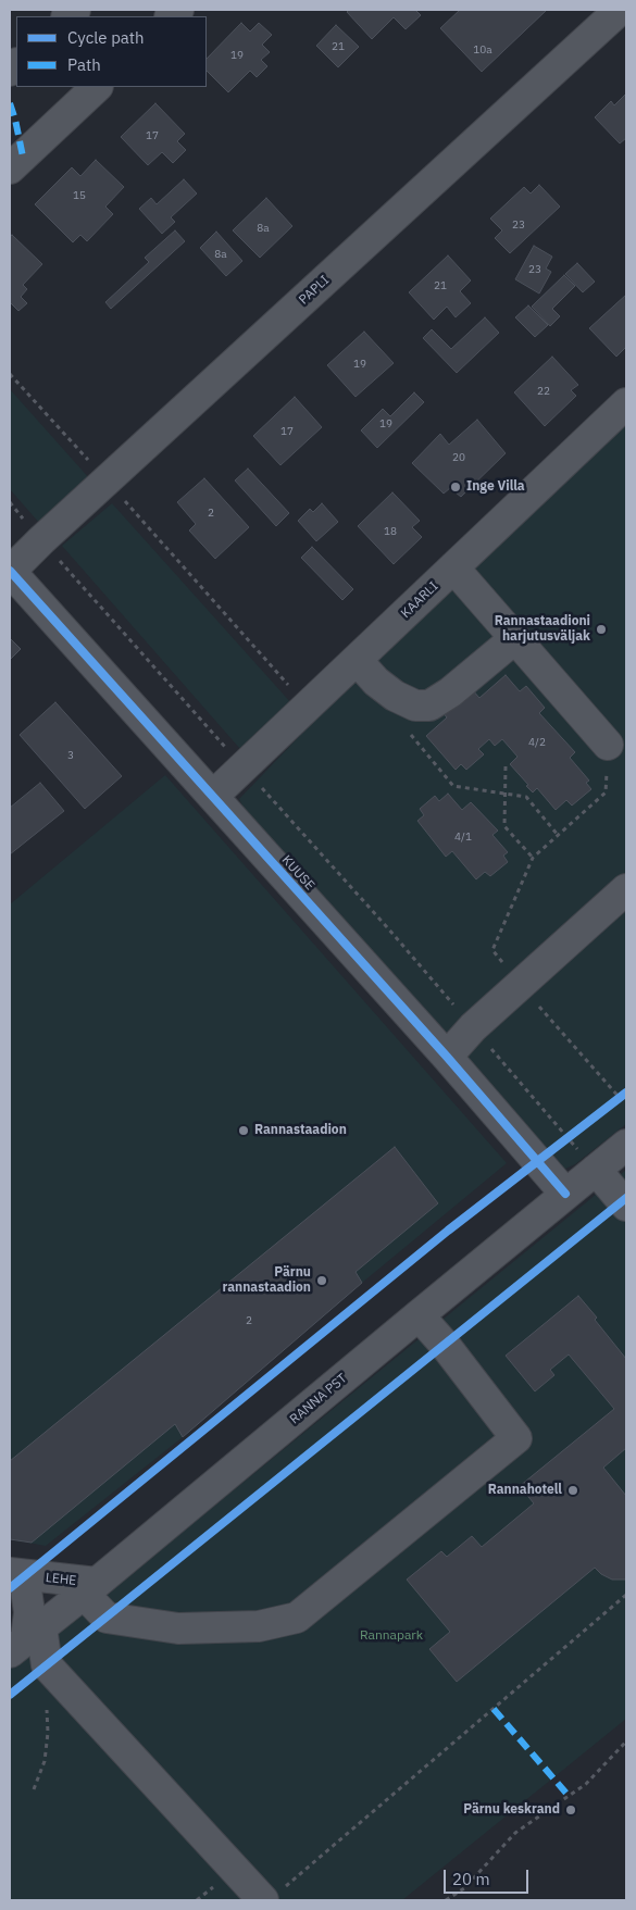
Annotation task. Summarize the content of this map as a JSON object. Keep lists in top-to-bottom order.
{
  "streets": {
    "street": [
      "PAPLI",
      "KAARLI",
      "KUUSE",
      "RANNA PST",
      "LEHE"
    ]
  },
  "crossings": [
    ["PAPLI", "KUUSE"],
    ["KAARLI", "KUUSE"],
    ["KUUSE", "RANNA PST"],
    ["RANNA PST", "LEHE"]
  ],
  "parks": ["Rannapark"],
  "places": [
    "Inge Villa",
    "Rannastaadioni harjutusväljak",
    "Rannastaadion",
    "Pärnu rannastaadion",
    "Rannahotell",
    "Pärnu keskrand"
  ],
  "house_numbers": [
    "21",
    "10a",
    "19",
    "17",
    "15",
    "23",
    "8a",
    "8a",
    "23",
    "21",
    "19",
    "22",
    "19",
    "17",
    "20",
    "2",
    "18",
    "4/2",
    "3",
    "4/1",
    "2"
  ],
  "legend": ["Cycle path", "Path"],
  "scale_bar": "20 m"
}
